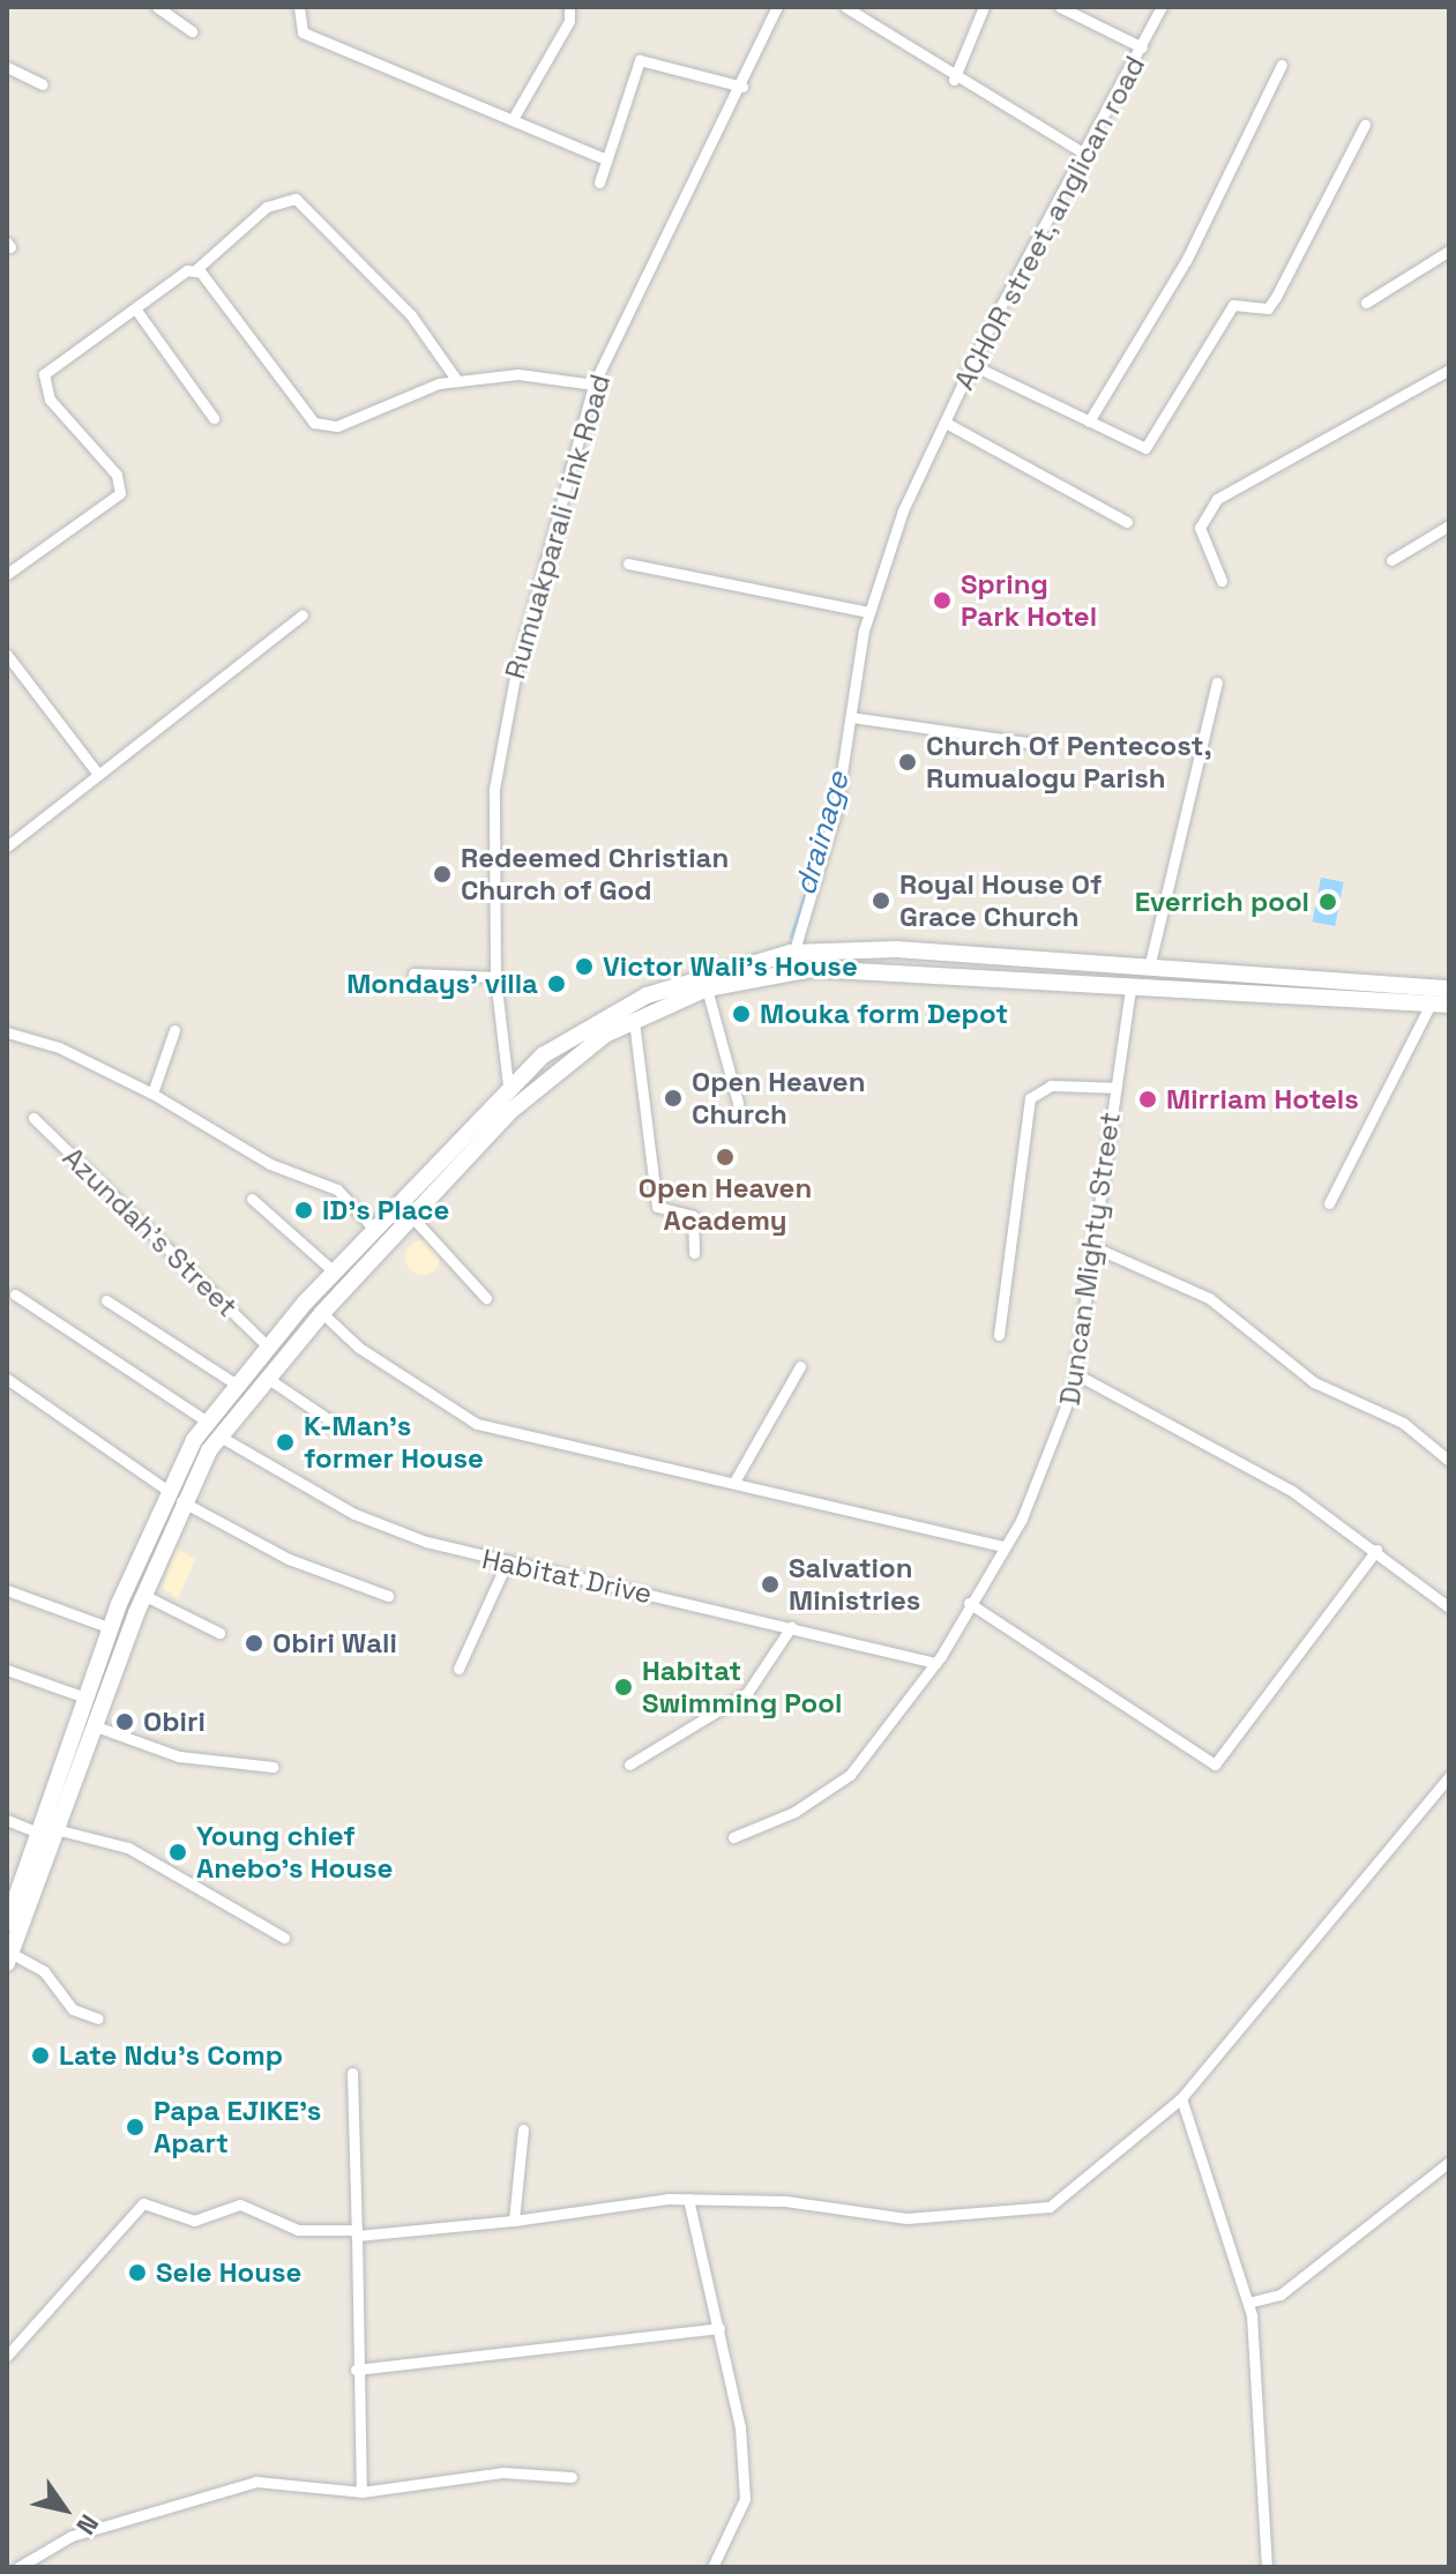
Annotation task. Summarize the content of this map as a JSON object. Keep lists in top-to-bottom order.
{
  "streets": {
    "street": [
      "ACHOR street, anglican road",
      "Rumuakparali Link Road",
      "Azundah's Street",
      "Duncan Mighty Street",
      "Habitat Drive"
    ]
  },
  "crossings": [
    ["Duncan Mighty Street", "Habitat Drive"]
  ],
  "water": ["drainage"],
  "places": [
    "Spring Park Hotel",
    "Church Of Pentecost, Rumualogu Parish",
    "Redeemed Christian Church of God",
    "Royal House Of Grace Church",
    "Everrich pool",
    "Victor Wali's House",
    "Mondays' villa",
    "Mouka form Depot",
    "Open Heaven Church",
    "Mirriam Hotels",
    "Open Heaven Academy",
    "ID's Place",
    "K-Man's former House",
    "Salvation Ministries",
    "Obiri Wali",
    "Habitat Swimming Pool",
    "Obiri",
    "Young chief Anebo's House",
    "Late Ndu's Comp",
    "Papa EJIKE's Apart",
    "Sele House"
  ],
  "north": "bottom right"
}
